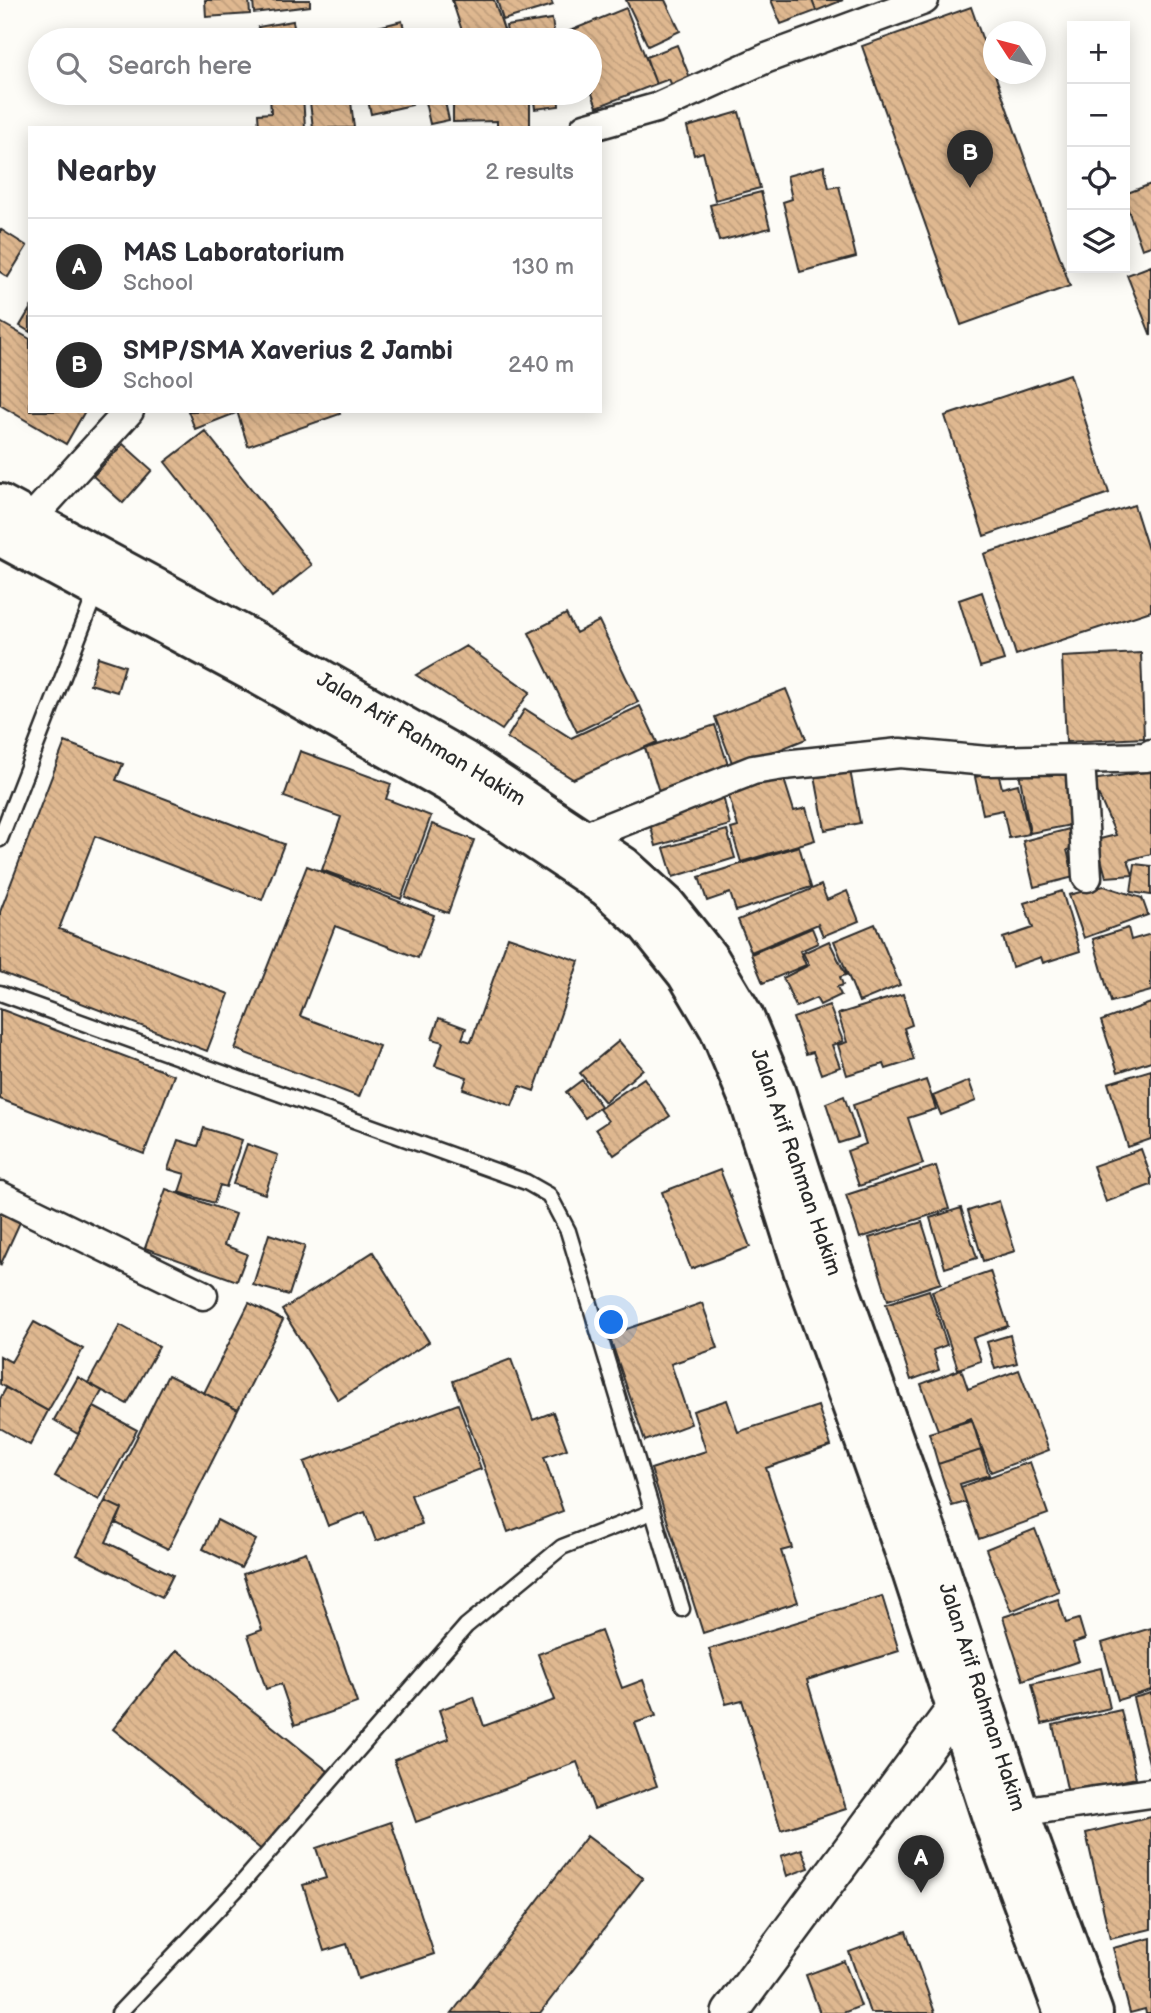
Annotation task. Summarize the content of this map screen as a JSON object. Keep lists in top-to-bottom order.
{
  "streets": {
    "main road": ["Jalan Arif Rahman Hakim"]
  },
  "north": "top left",
  "page": {
    "map_buttons": ["+", "−"],
    "search": "Search here",
    "heading": ["Nearby", "2 results"],
    "pins": ["B", "A"],
    "list": [
      {
        "mark": "A",
        "name": "MAS Laboratorium",
        "note": "School",
        "value": "130 m"
      },
      {
        "mark": "B",
        "name": "SMP/SMA Xaverius 2 Jambi",
        "note": "School",
        "value": "240 m"
      }
    ]
  }
}
